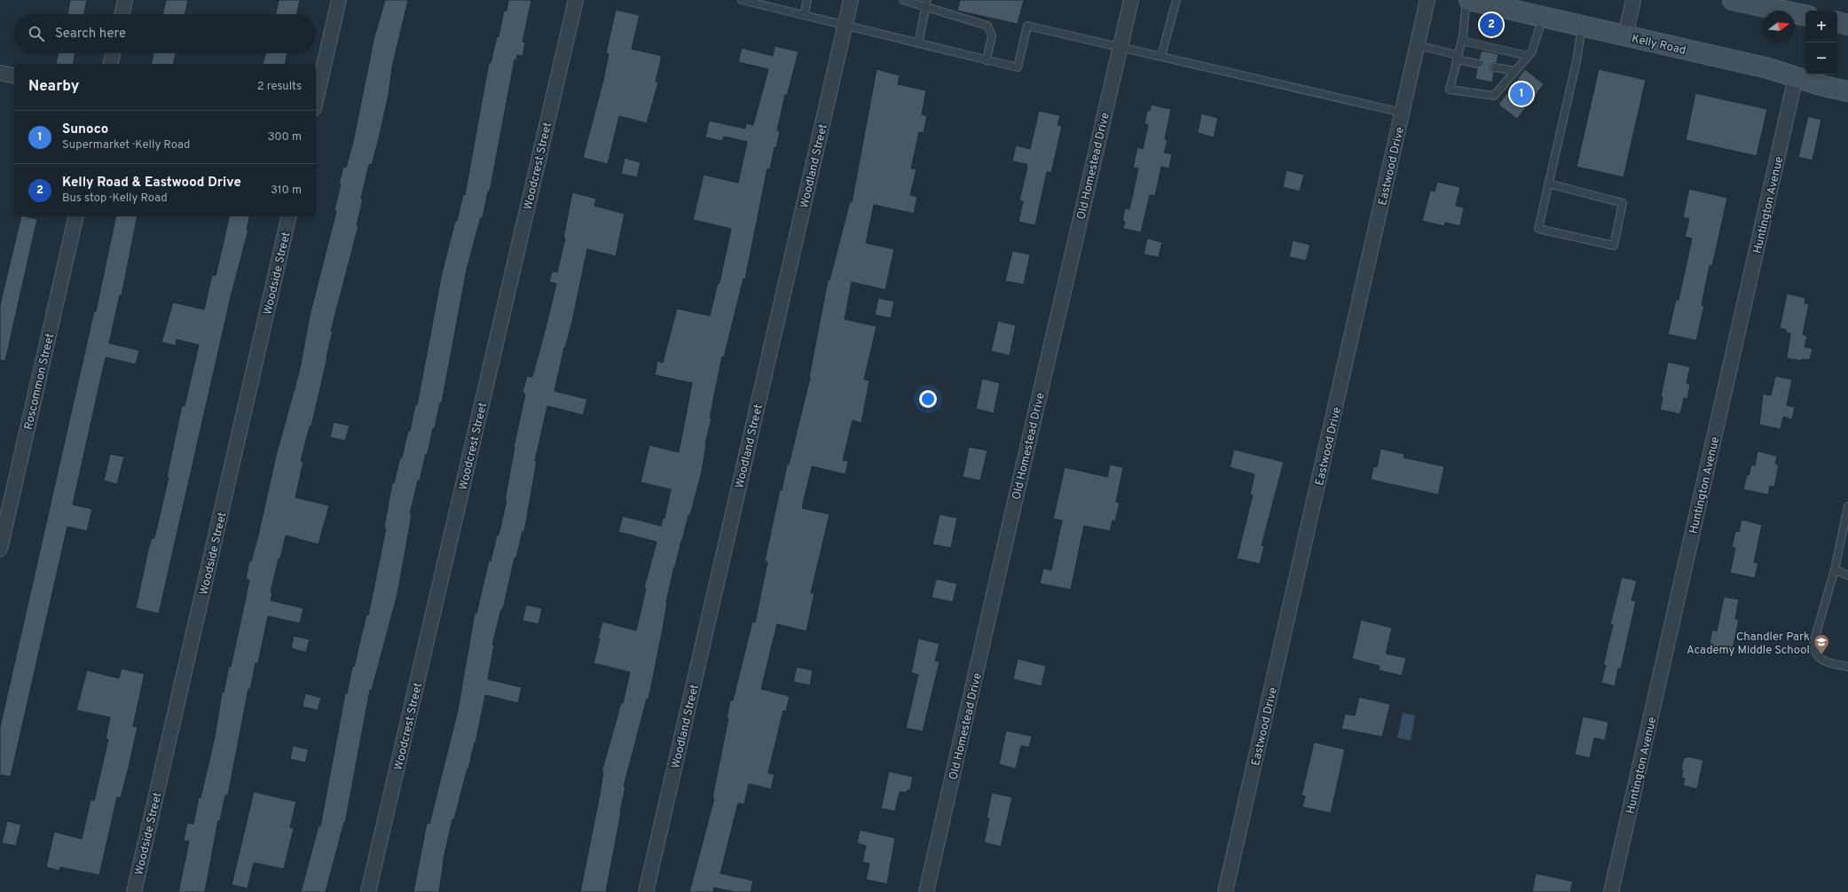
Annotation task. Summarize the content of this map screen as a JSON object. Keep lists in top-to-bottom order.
{
  "streets": {
    "street": [
      "Kelly Road",
      "Woodcrest Street",
      "Woodland Street",
      "Old Homestead Drive",
      "Eastwood Drive",
      "Huntington Avenue",
      "Woodside Street",
      "Roscommon Street"
    ]
  },
  "crossings": [
    ["Kelly Road", "Huntington Avenue"]
  ],
  "places": {
    "school or university": ["Chandler Park Academy Middle School"]
  },
  "north": "right",
  "page": {
    "map_buttons": ["+", "−"],
    "pins": ["2", "1"],
    "search": "Search here",
    "heading": ["Nearby", "2 results"],
    "list": [
      {
        "mark": "1",
        "name": "Sunoco",
        "note": "Supermarket · Kelly Road",
        "value": "300 m"
      },
      {
        "mark": "2",
        "name": "Kelly Road & Eastwood Drive",
        "note": "Bus stop · Kelly Road",
        "value": "310 m"
      }
    ]
  }
}
